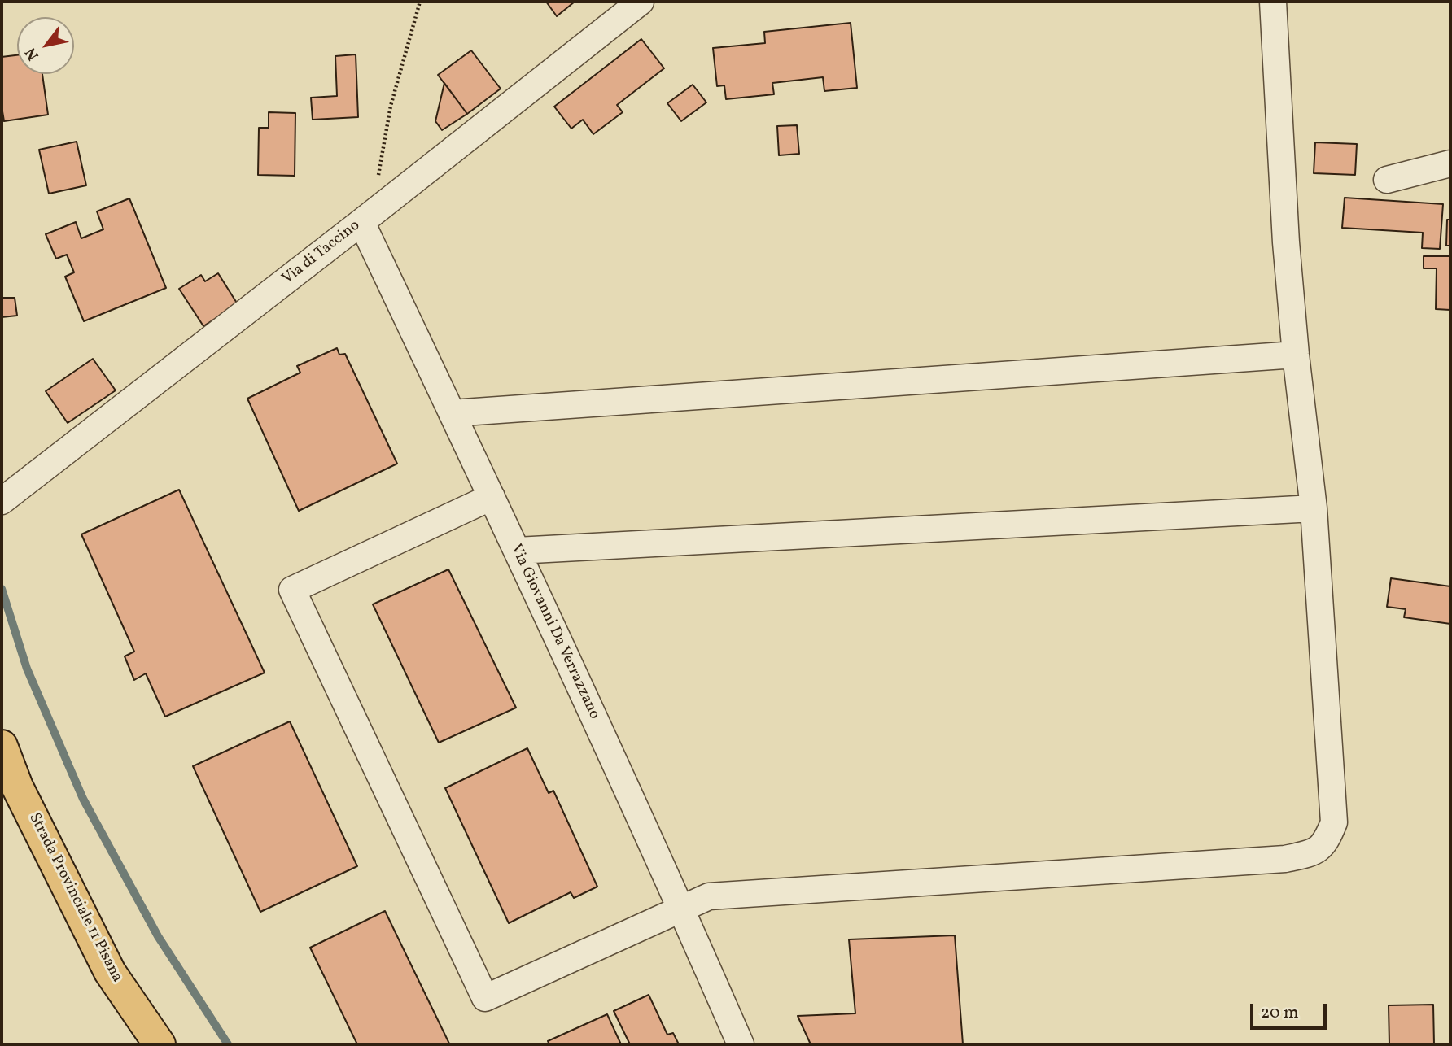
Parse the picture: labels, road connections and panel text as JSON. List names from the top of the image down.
{
  "streets": {
    "main road": ["Strada Provinciale 11 Pisana"],
    "street": ["Via di Taccino", "Via Giovanni Da Verrazzano"]
  },
  "crossings": [
    ["Via di Taccino", "Via Giovanni Da Verrazzano"]
  ],
  "scale_bar": "20 m",
  "north": "bottom left"
}
